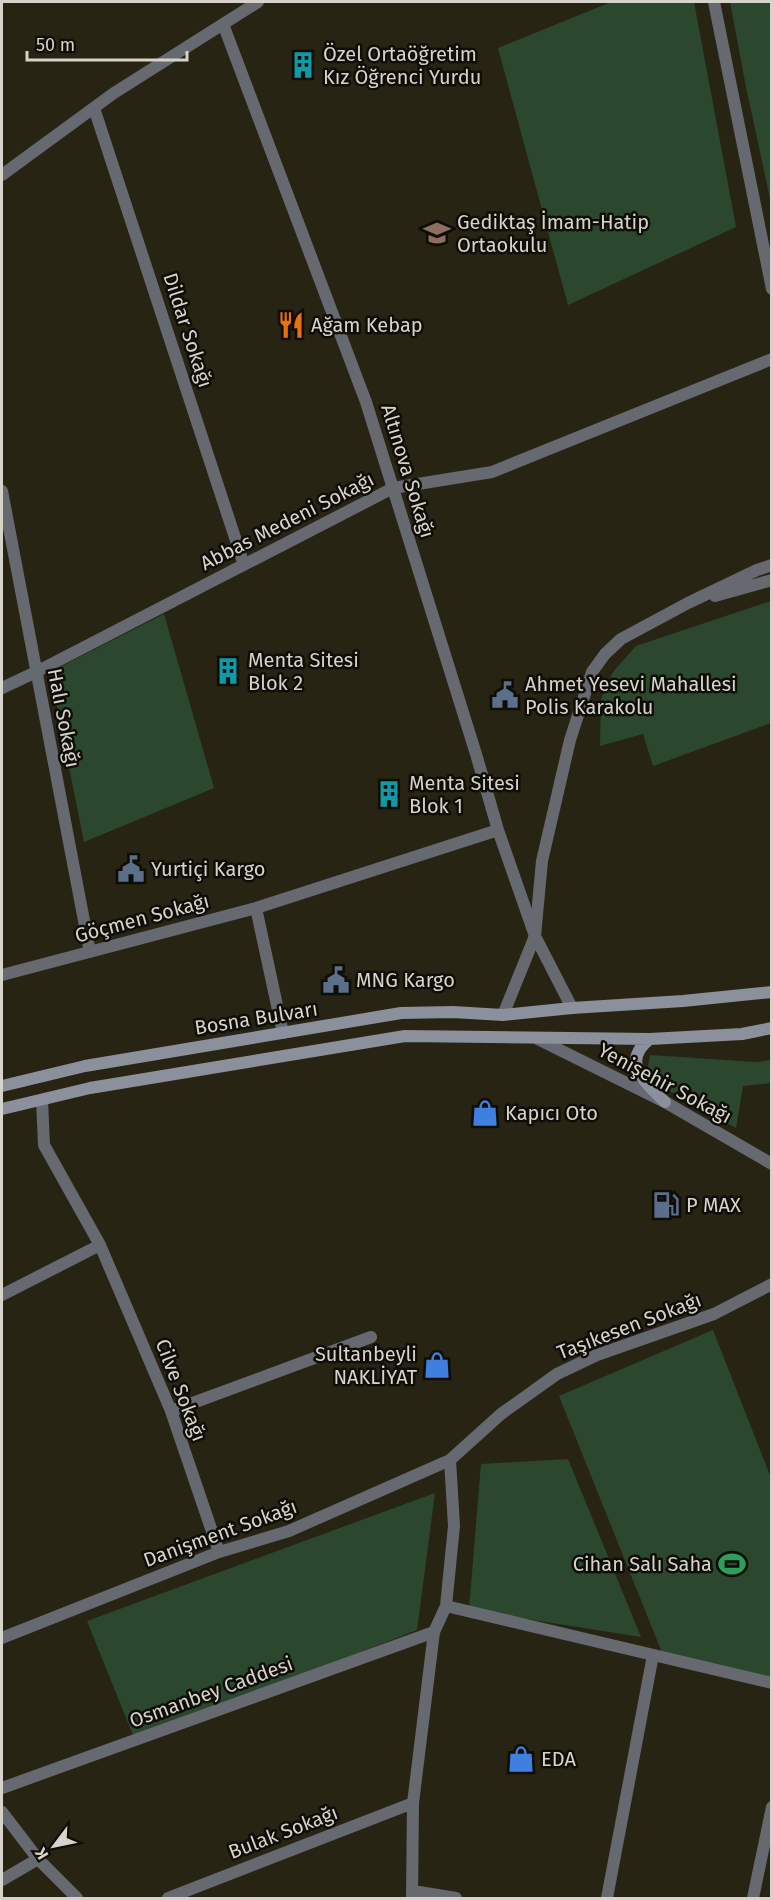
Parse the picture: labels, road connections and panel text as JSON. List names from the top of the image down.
{
  "streets": {
    "main road": ["Bosna Bulvarı"],
    "street": [
      "Dildar Sokağı",
      "Altınova Sokağı",
      "Abbas Medeni Sokağı",
      "Halı Sokağı",
      "Göçmen Sokağı",
      "Yenişehir Sokağı",
      "Taşıkesen Sokağı",
      "Cilve Sokağı",
      "Danişment Sokağı",
      "Osmanbey Caddesi",
      "Bulak Sokağı"
    ]
  },
  "crossings": [
    ["Dildar Sokağı", "Abbas Medeni Sokağı"],
    ["Altınova Sokağı", "Abbas Medeni Sokağı"],
    ["Altınova Sokağı", "Göçmen Sokağı"],
    ["Altınova Sokağı", "Bosna Bulvarı"],
    ["Abbas Medeni Sokağı", "Halı Sokağı"],
    ["Halı Sokağı", "Göçmen Sokağı"],
    ["Bosna Bulvarı", "Yenişehir Sokağı"],
    ["Bosna Bulvarı", "Cilve Sokağı"],
    ["Taşıkesen Sokağı", "Danişment Sokağı"],
    ["Cilve Sokağı", "Danişment Sokağı"]
  ],
  "places": {
    "building": ["Özel Ortaöğretim Kız Öğrenci Yurdu", "Menta Sitesi Blok 2", "Menta Sitesi Blok 1"],
    "school or university": ["Gediktaş İmam-Hatip Ortaokulu"],
    "restaurant": ["Ağam Kebap"],
    "public building": ["Ahmet Yesevi Mahallesi Polis Karakolu", "Yurtiçi Kargo", "MNG Kargo"],
    "shop": ["Kapıcı Oto", "Sultanbeyli NAKLİYAT", "EDA"],
    "fuel station": ["P MAX"],
    "sports": ["Cihan Salı Saha"]
  },
  "scale_bar": "50 m",
  "north": "bottom left"
}
